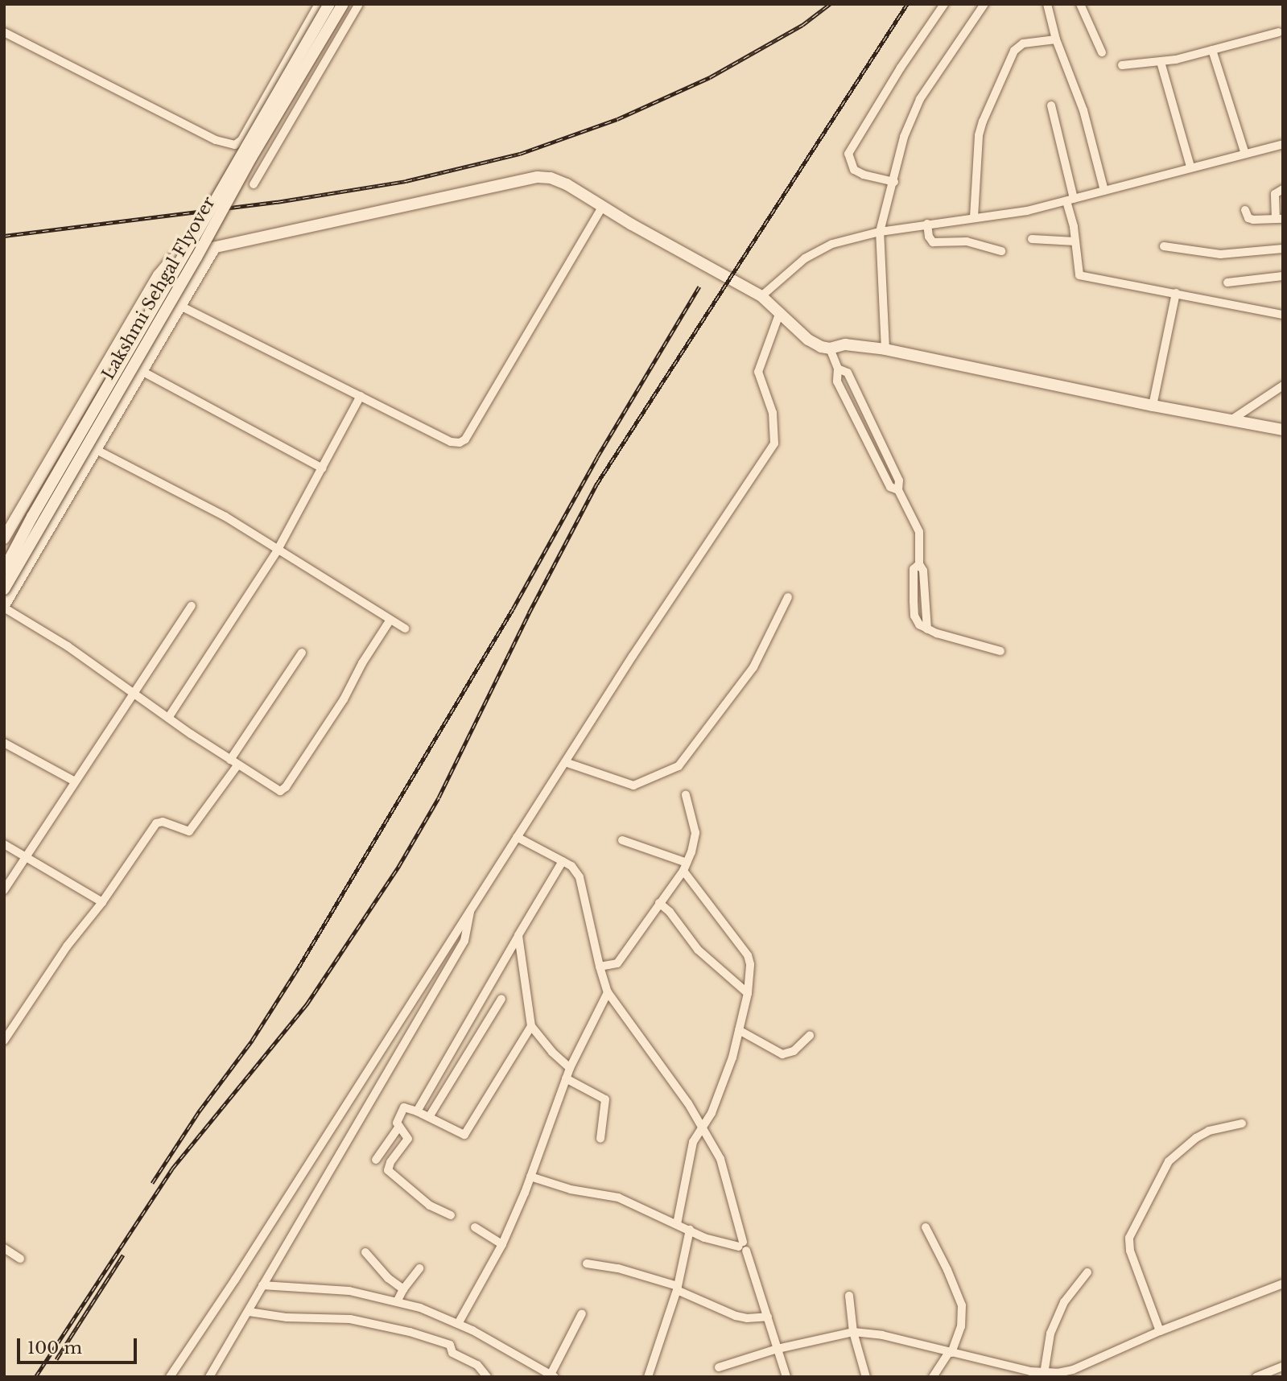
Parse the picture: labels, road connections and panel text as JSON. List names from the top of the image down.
{
  "streets": {
    "street": ["Lakshmi Sehgal Flyover"]
  },
  "scale_bar": "100 m"
}
